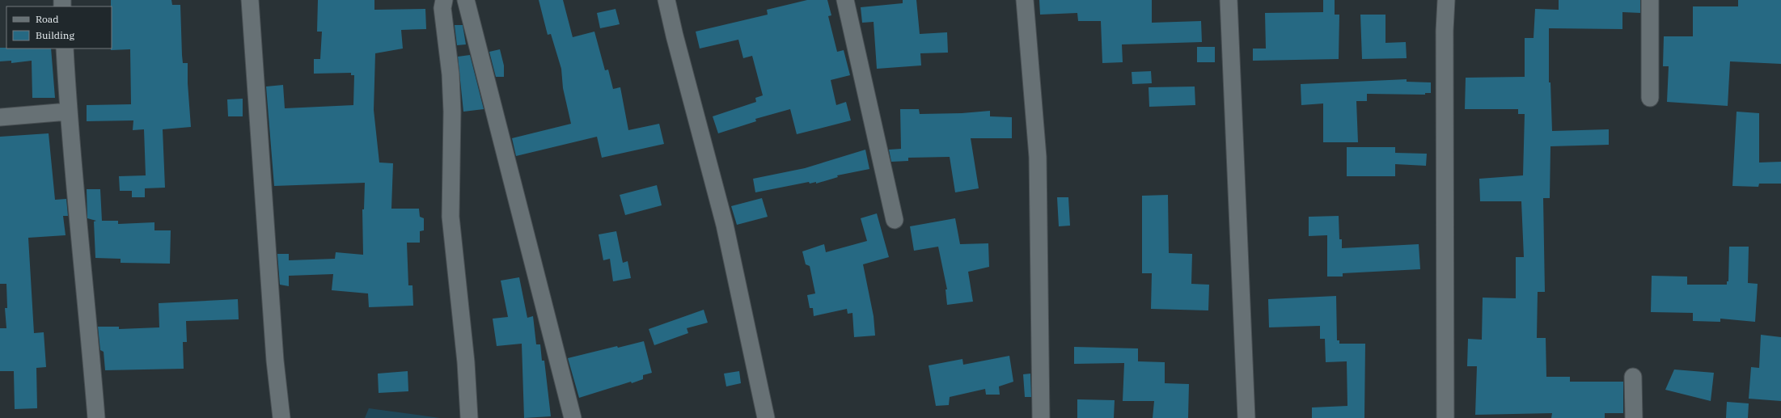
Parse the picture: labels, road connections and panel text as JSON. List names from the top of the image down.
{
  "legend": ["Road", "Building"]
}
